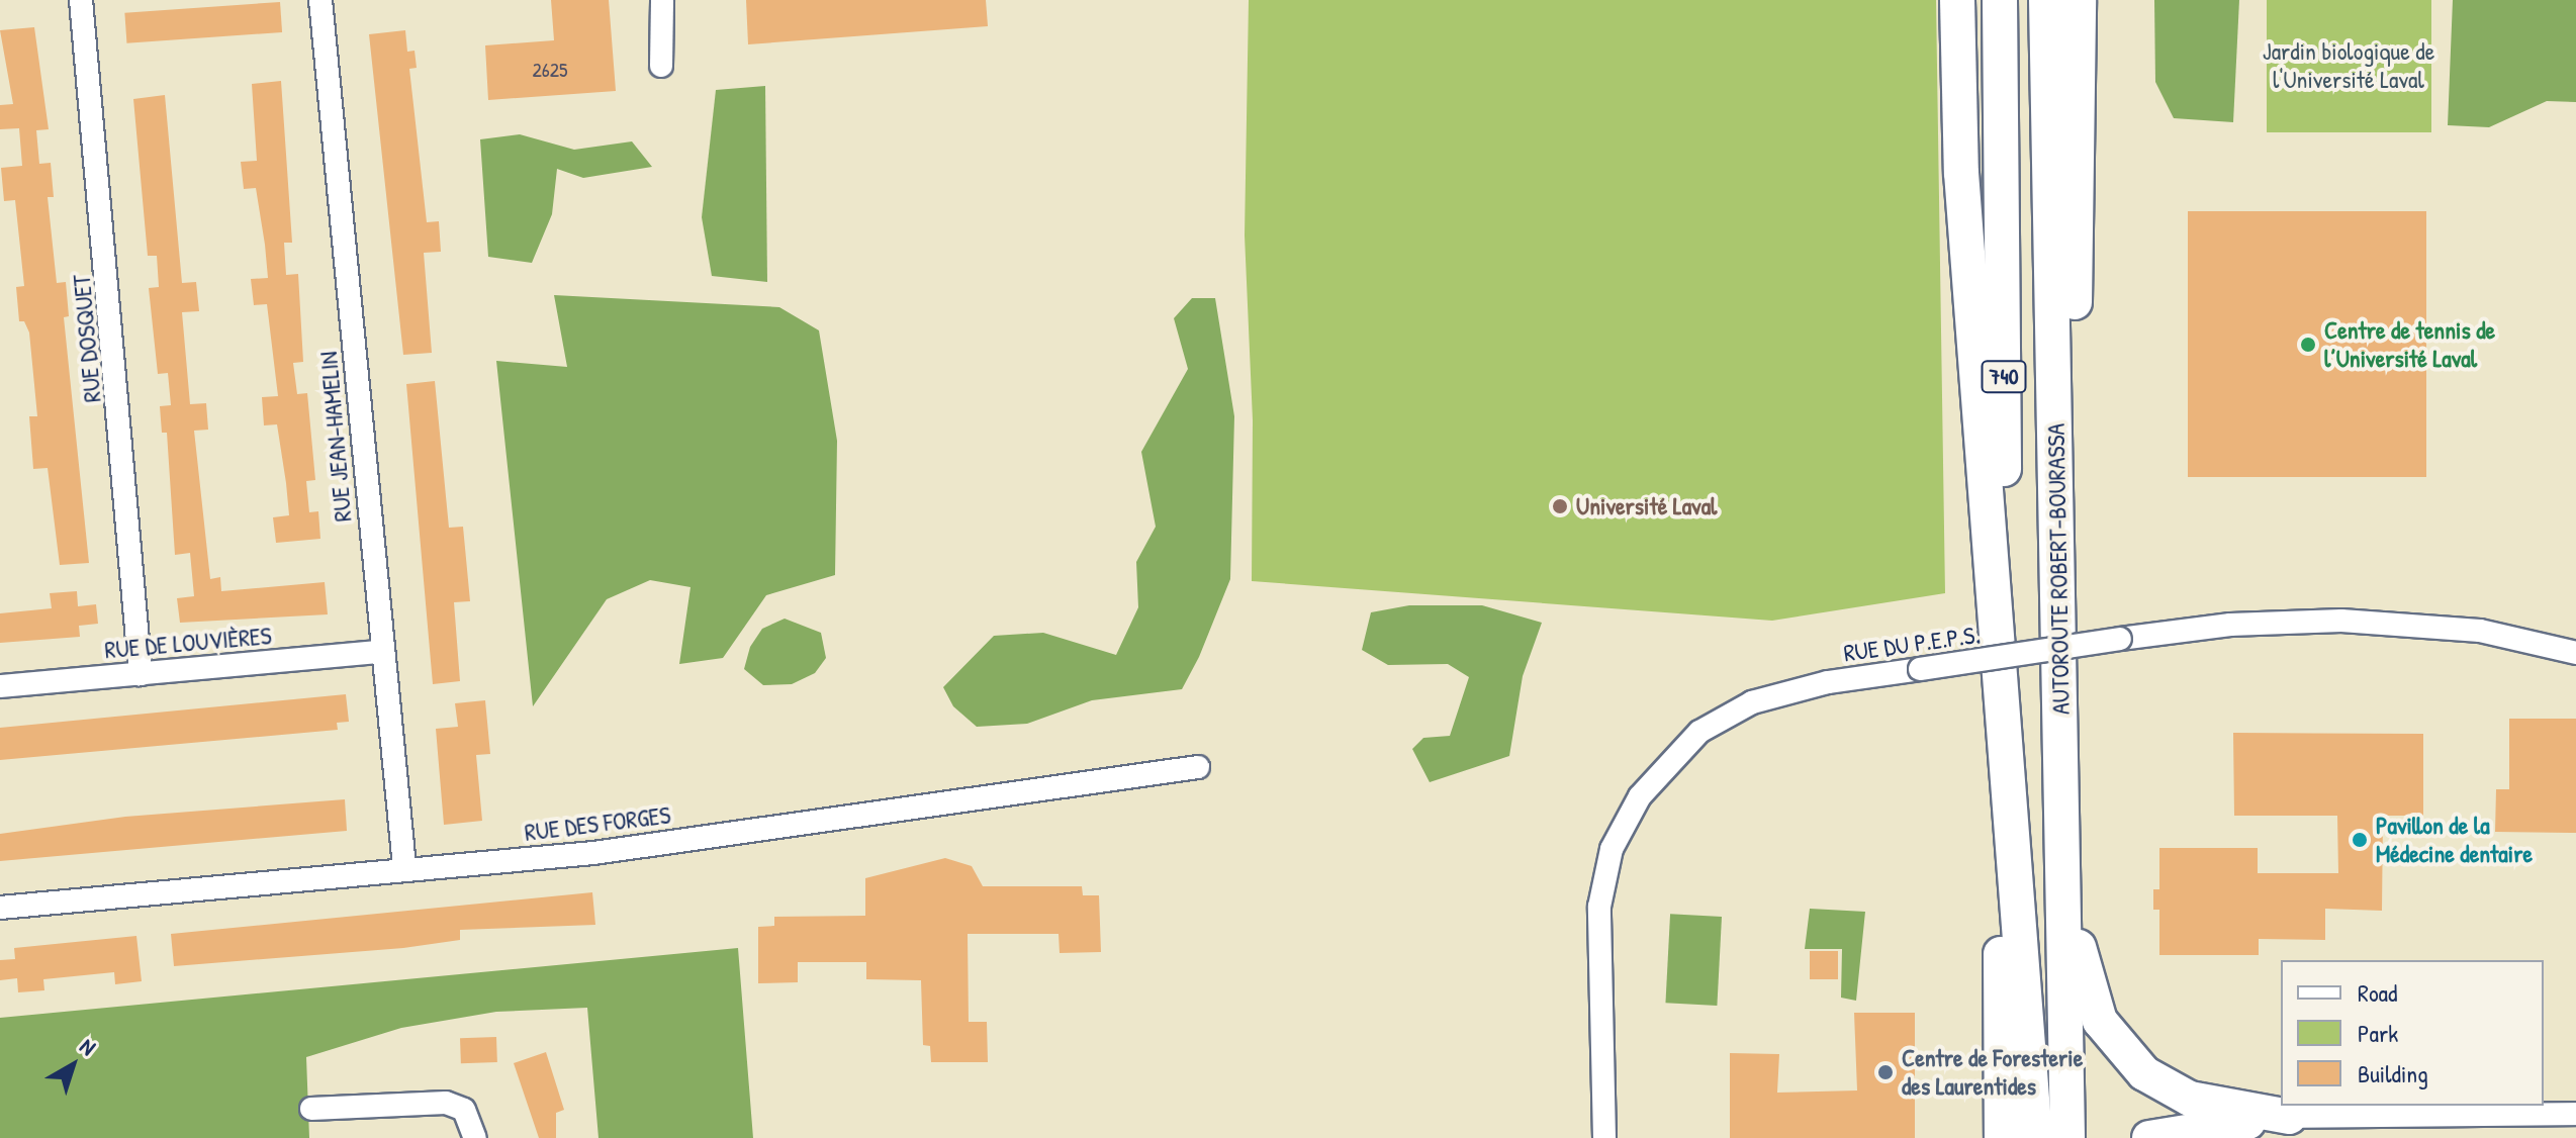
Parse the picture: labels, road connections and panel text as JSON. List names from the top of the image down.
{
  "streets": {
    "highway": ["740", "AUTOROUTE ROBERT-BOURASSA"],
    "street": [
      "RUE DOSQUET",
      "RUE JEAN-HAMELIN",
      "RUE DE LOUVIÈRES",
      "RUE DU P.E.P.S.",
      "RUE DES FORGES"
    ]
  },
  "crossings": [
    ["RUE DOSQUET", "RUE DE LOUVIÈRES"],
    ["RUE JEAN-HAMELIN", "RUE DE LOUVIÈRES"],
    ["RUE JEAN-HAMELIN", "RUE DES FORGES"]
  ],
  "parks": ["Jardin biologique de l'Université Laval"],
  "places": [
    "Centre de tennis de l’Université Laval",
    "Université Laval",
    "Pavillon de la Médecine dentaire",
    "Centre de Foresterie des Laurentides"
  ],
  "house_numbers": ["2625"],
  "legend": ["Road", "Park", "Building"],
  "north": "top right"
}
